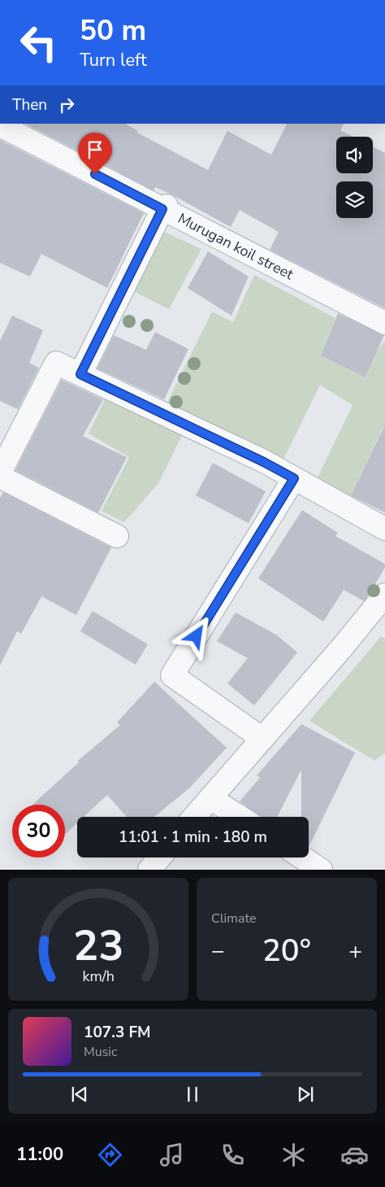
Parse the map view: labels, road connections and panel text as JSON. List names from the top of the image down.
{
  "streets": {
    "street": ["Murugan koil street"]
  },
  "page": {
    "turn": ["50 m", "Turn left"],
    "then": "Then",
    "limit": "30",
    "trip": "11:01 · 1 min · 180 m",
    "tile": "Climate",
    "heat": ["−", "20°", "+"],
    "song": ["107.3 FM", "Music"],
    "tabs": "11:00",
    "gauge": ["23", "km/h"]
  }
}
